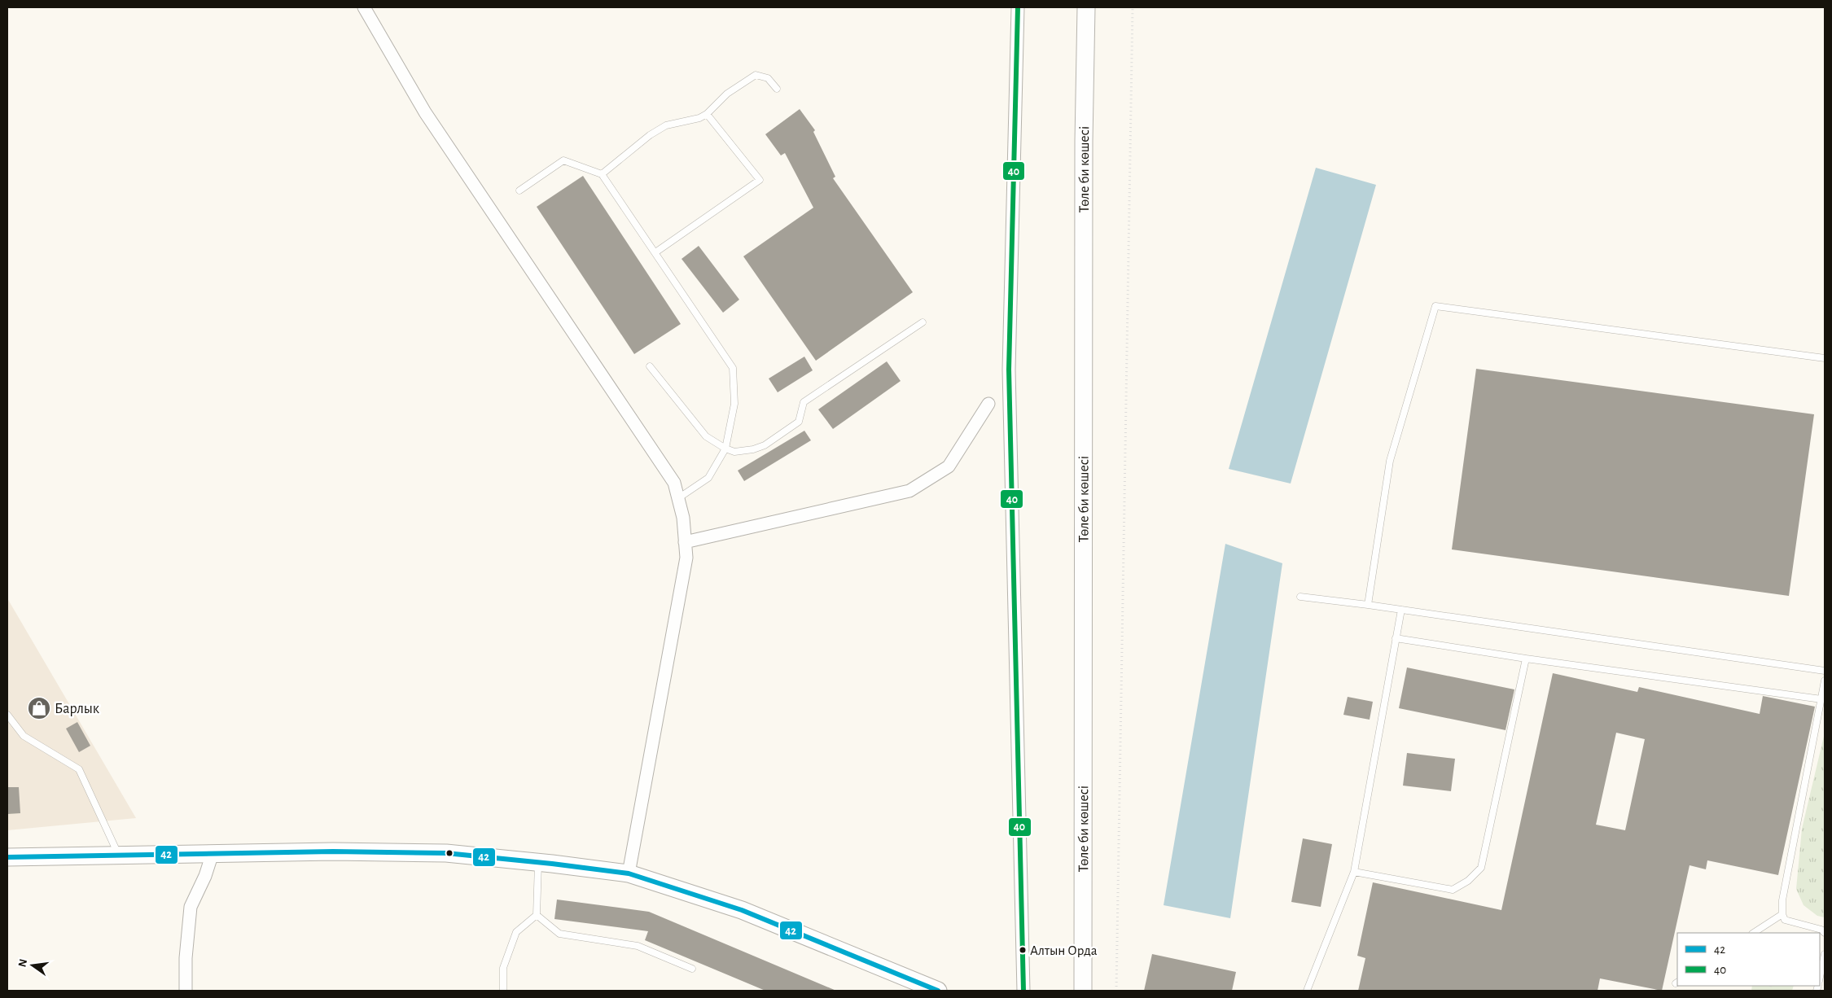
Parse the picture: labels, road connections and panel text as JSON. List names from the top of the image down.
{
  "streets": {
    "main road": ["Төле би көшесі"]
  },
  "places": {
    "shop": ["Барлык"],
    "other": ["Алтын Орда"]
  },
  "lines": ["transit line 40", "transit line 42"],
  "legend": ["42", "40"],
  "north": "left"
}
